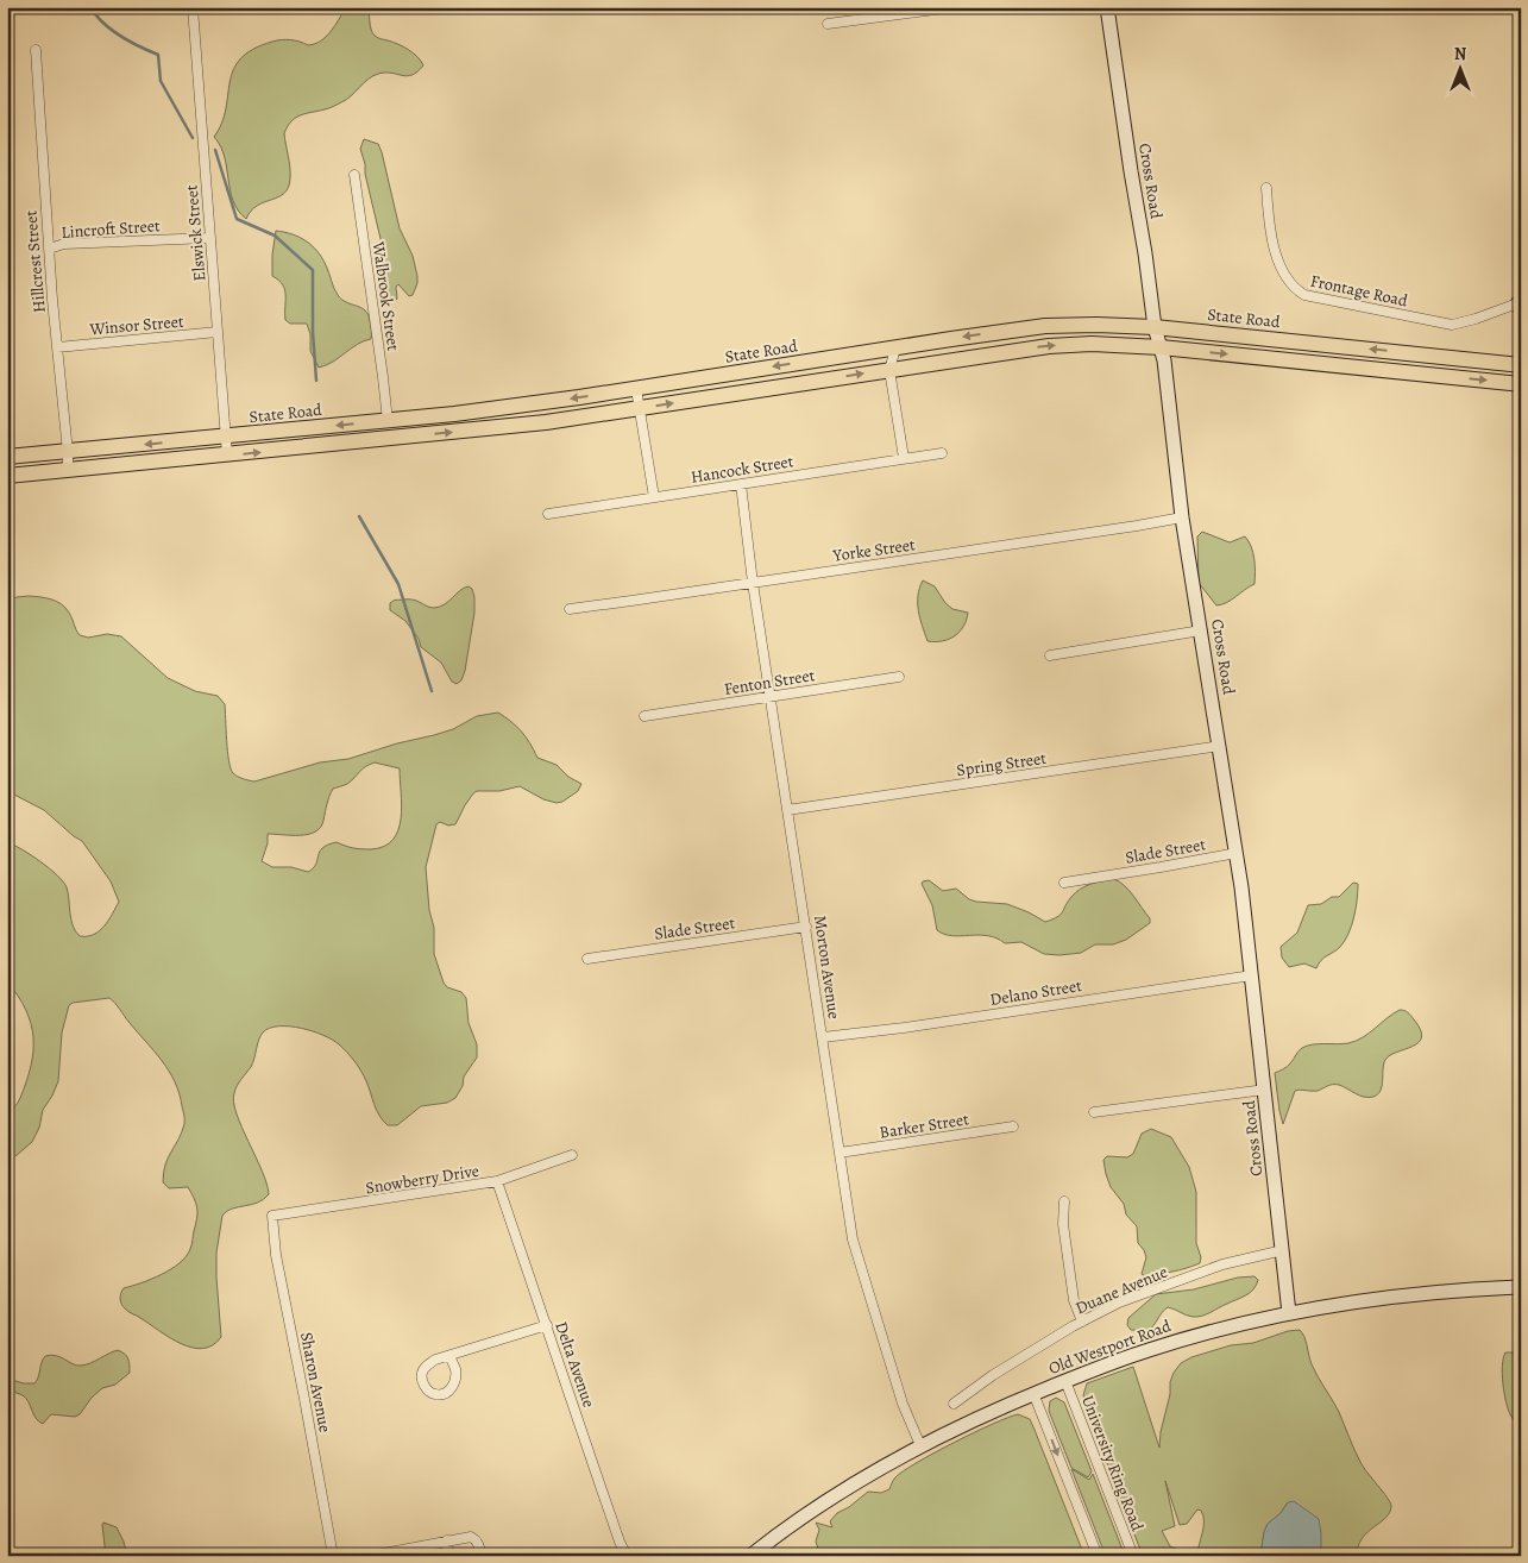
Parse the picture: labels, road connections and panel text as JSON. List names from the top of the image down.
{
  "streets": {
    "main road": ["State Road"],
    "street": [
      "Cross Road",
      "Lincroft Street",
      "Elswick Street",
      "Hillcrest Street",
      "Frontage Road",
      "Walbrook Street",
      "Winsor Street",
      "Hancock Street",
      "Yorke Street",
      "Fenton Street",
      "Spring Street",
      "Slade Street",
      "Morton Avenue",
      "Delano Street",
      "Barker Street",
      "Snowberry Drive",
      "Duane Avenue",
      "Old Westport Road",
      "Delta Avenue",
      "Sharon Avenue",
      "University Ring Road"
    ]
  },
  "crossings": [
    ["Cross Road", "State Road"],
    ["Cross Road", "Yorke Street"],
    ["Cross Road", "Spring Street"],
    ["Cross Road", "Slade Street"],
    ["Cross Road", "Delano Street"],
    ["Cross Road", "Duane Avenue"],
    ["Cross Road", "Old Westport Road"],
    ["Lincroft Street", "Elswick Street"],
    ["Lincroft Street", "Hillcrest Street"],
    ["Elswick Street", "State Road"],
    ["Elswick Street", "Winsor Street"],
    ["Hillcrest Street", "State Road"],
    ["Hillcrest Street", "Winsor Street"],
    ["Walbrook Street", "State Road"],
    ["Hancock Street", "Morton Avenue"],
    ["Yorke Street", "Morton Avenue"],
    ["Fenton Street", "Morton Avenue"],
    ["Spring Street", "Morton Avenue"],
    ["Slade Street", "Morton Avenue"],
    ["Morton Avenue", "Delano Street"],
    ["Morton Avenue", "Barker Street"],
    ["Morton Avenue", "Old Westport Road"],
    ["Snowberry Drive", "Delta Avenue"],
    ["Snowberry Drive", "Sharon Avenue"],
    ["Old Westport Road", "University Ring Road"]
  ],
  "north": "top"
}
